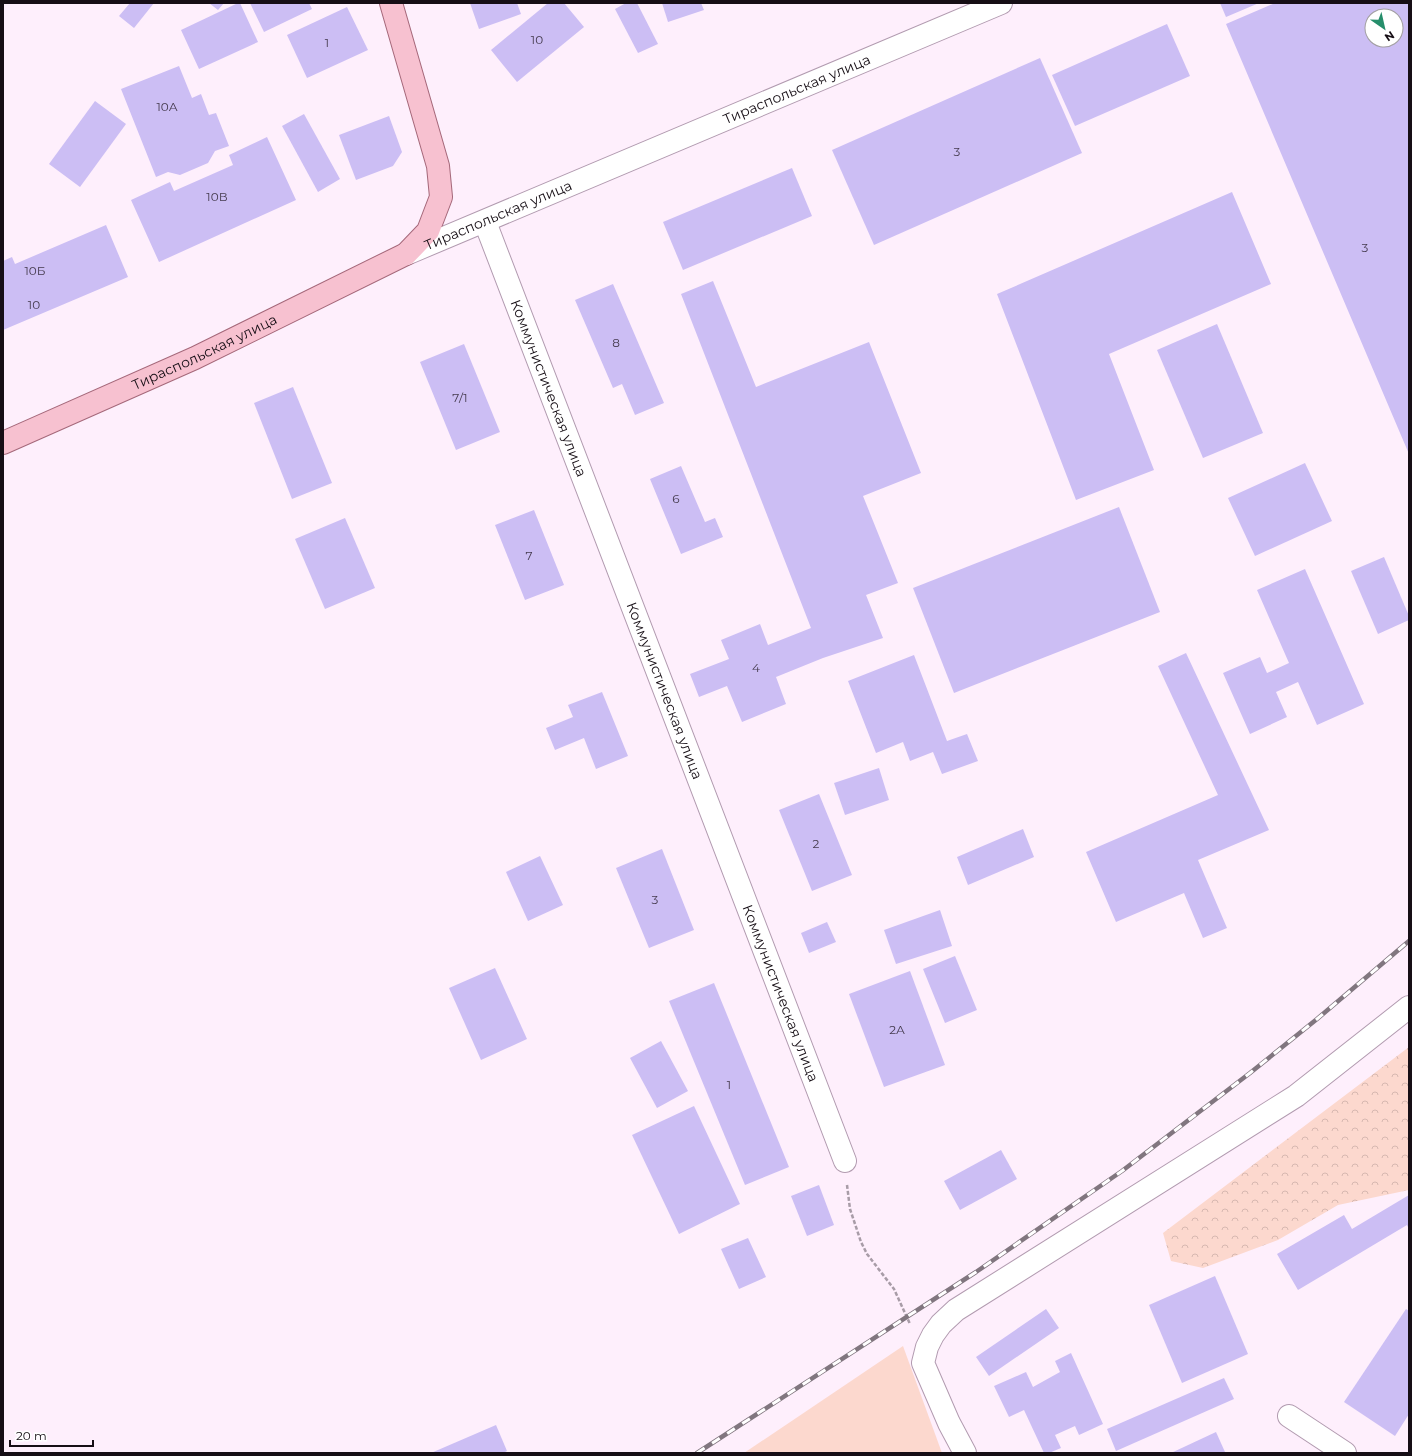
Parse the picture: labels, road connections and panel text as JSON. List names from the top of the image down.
{
  "streets": {
    "main road": ["Тираспольская улица"],
    "street": ["Коммунистическая улица"]
  },
  "crossings": [
    ["Тираспольская улица", "Коммунистическая улица"]
  ],
  "house_numbers": [
    "10",
    "1",
    "10А",
    "3",
    "10В",
    "3",
    "10Б",
    "10",
    "8",
    "7/1",
    "6",
    "7",
    "4",
    "2",
    "3",
    "2А",
    "1"
  ],
  "scale_bar": "20 m",
  "north": "bottom right"
}
